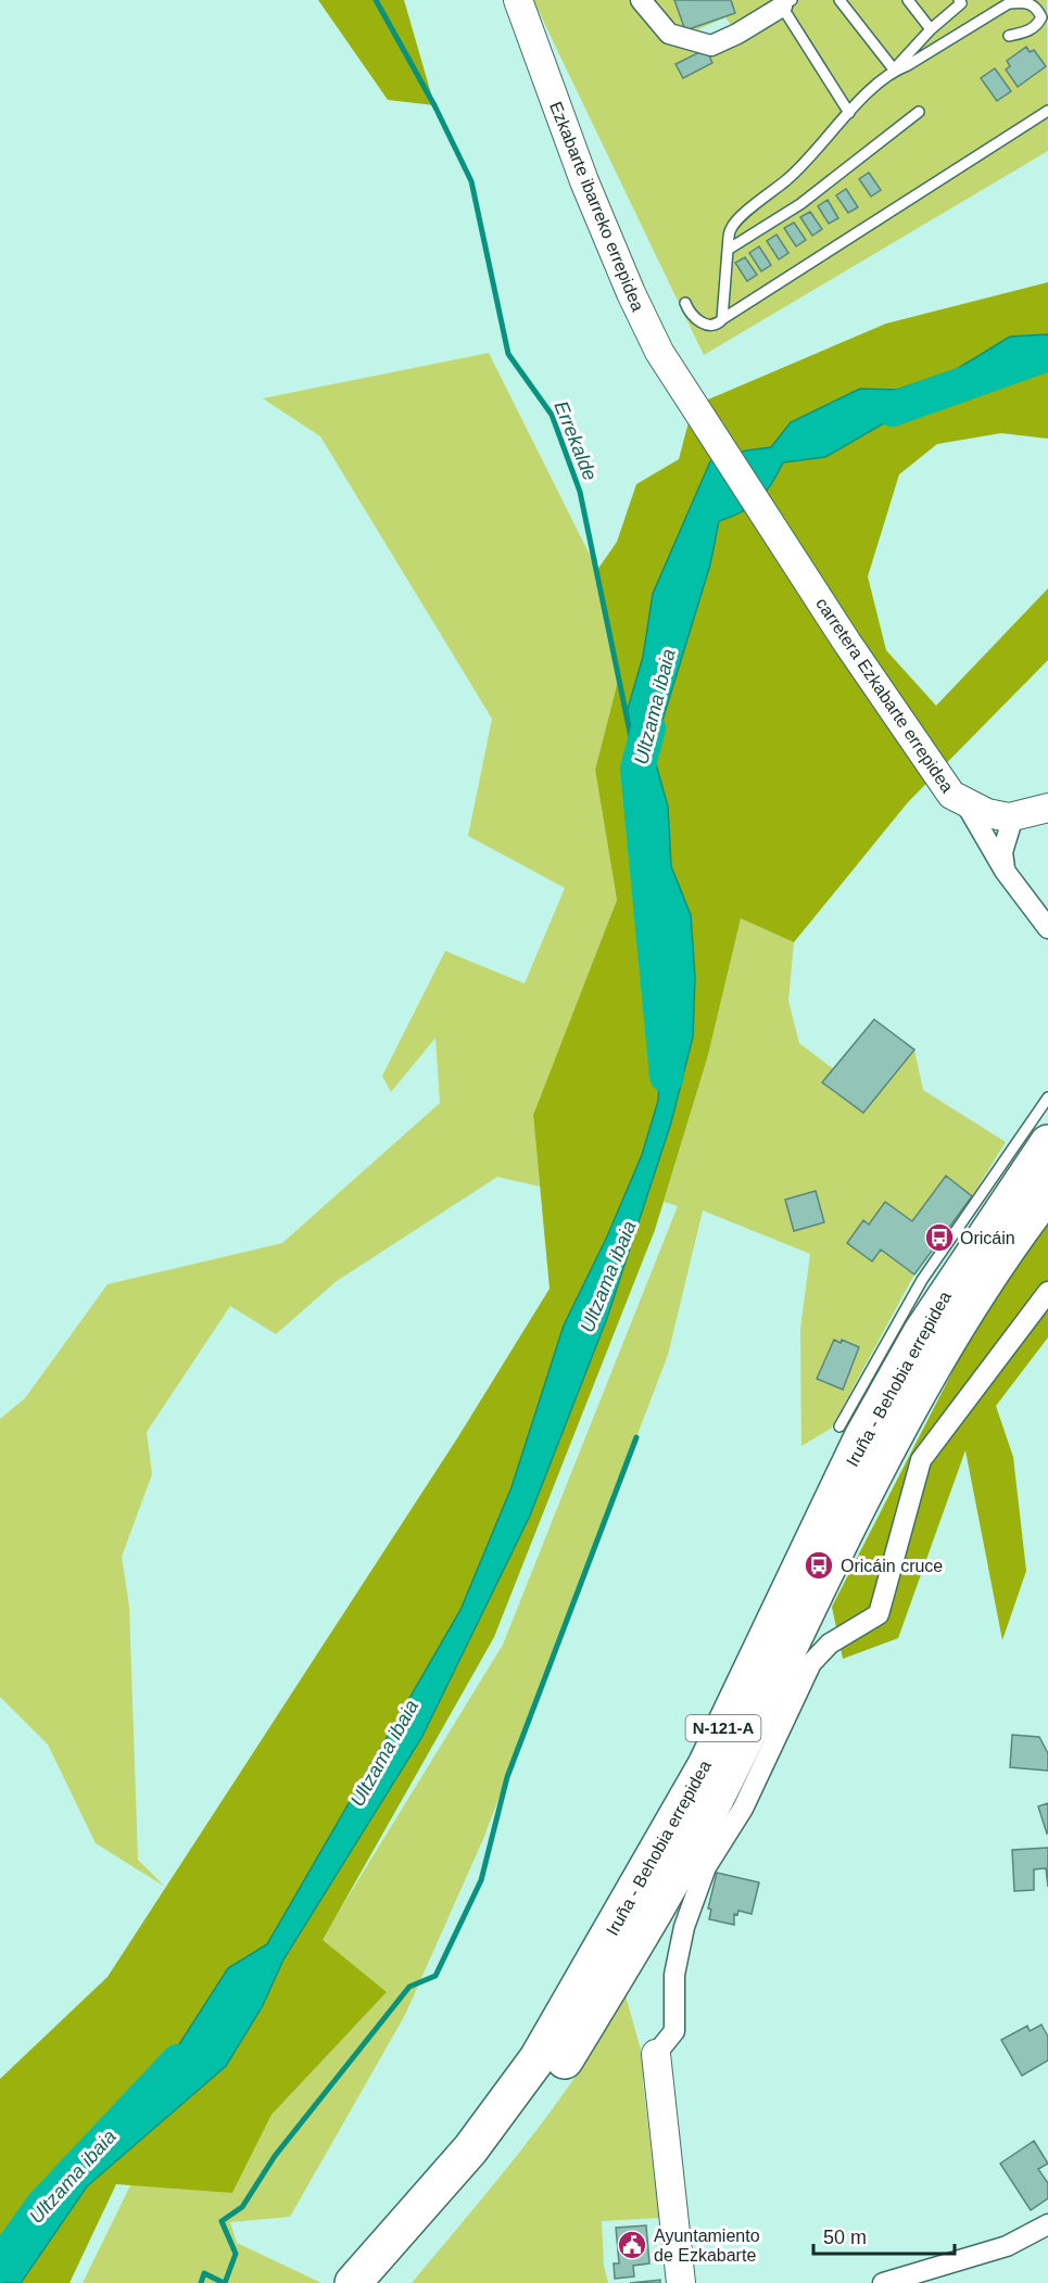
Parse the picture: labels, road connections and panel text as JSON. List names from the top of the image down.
{
  "streets": {
    "highway": ["Iruña - Behobia errepidea", "N-121-A"],
    "street": ["Ezkabarte ibarreko errepidea", "carretera Ezkabarte errepidea"]
  },
  "crossings": [
    ["Ezkabarte ibarreko errepidea", "carretera Ezkabarte errepidea"]
  ],
  "water": ["Errekalde", "Ultzama ibaia"],
  "places": {
    "bus stop": ["Oricáin", "Oricáin cruce"],
    "public building": ["Ayuntamiento de Ezkabarte"]
  },
  "scale_bar": "50 m"
}
